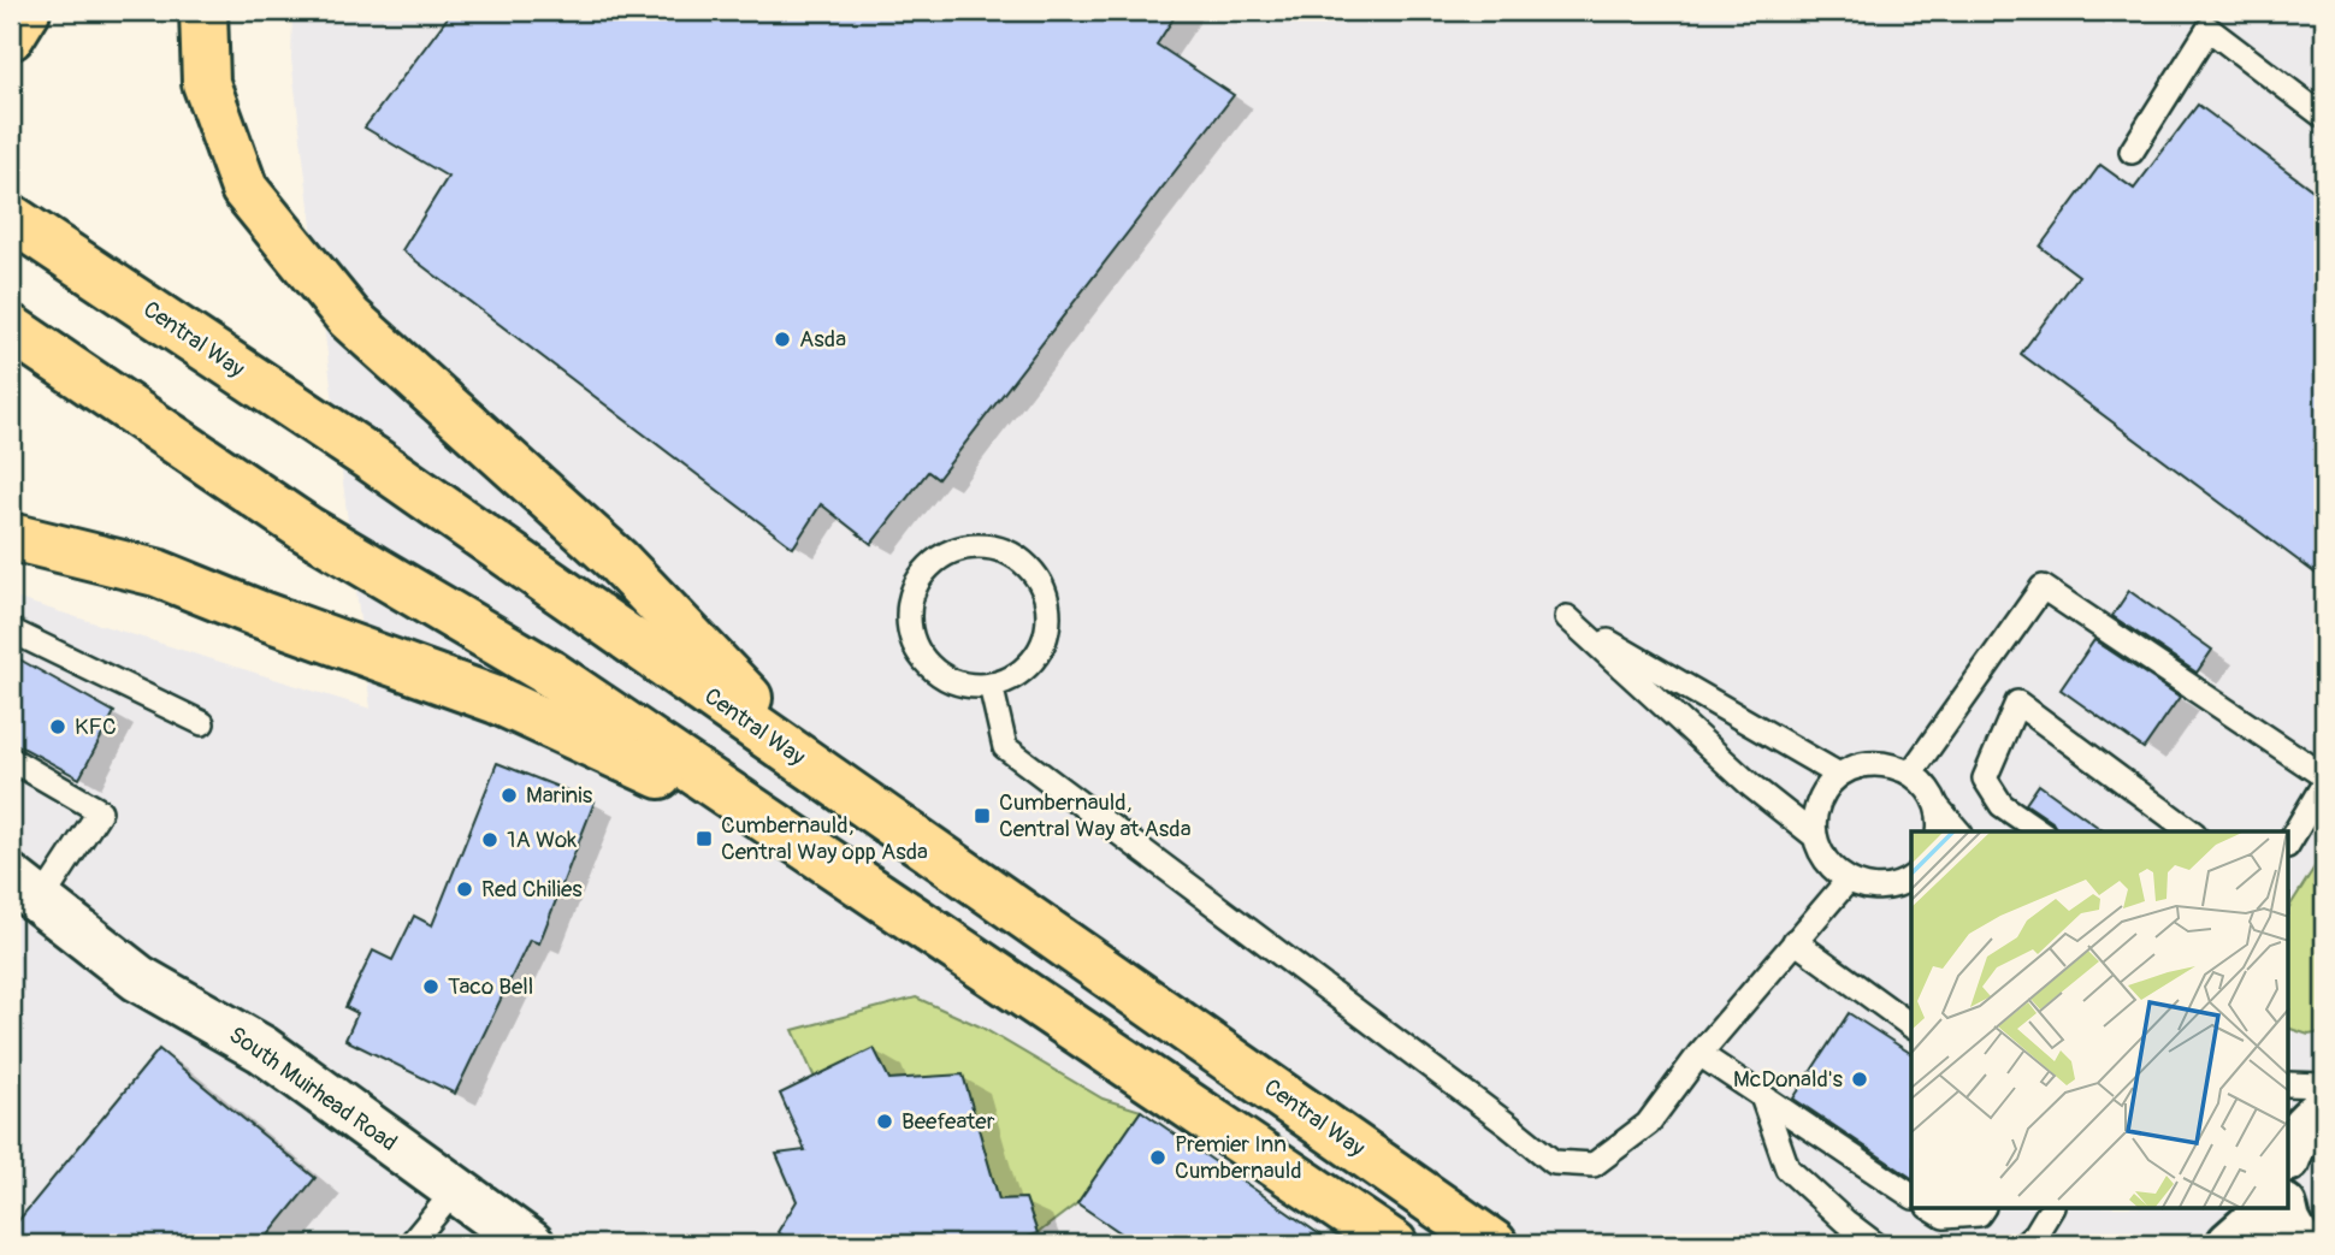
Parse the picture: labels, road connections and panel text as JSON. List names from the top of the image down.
{
  "streets": {
    "main road": ["Central Way"],
    "street": ["South Muirhead Road"]
  },
  "places": {
    "other": [
      "Asda",
      "KFC",
      "Marinis",
      "1A Wok",
      "Red Chilies",
      "Taco Bell",
      "McDonald's",
      "Beefeater",
      "Premier Inn Cumbernauld"
    ],
    "transit": ["Cumbernauld, Central Way at Asda", "Cumbernauld, Central Way opp Asda"]
  }
}
